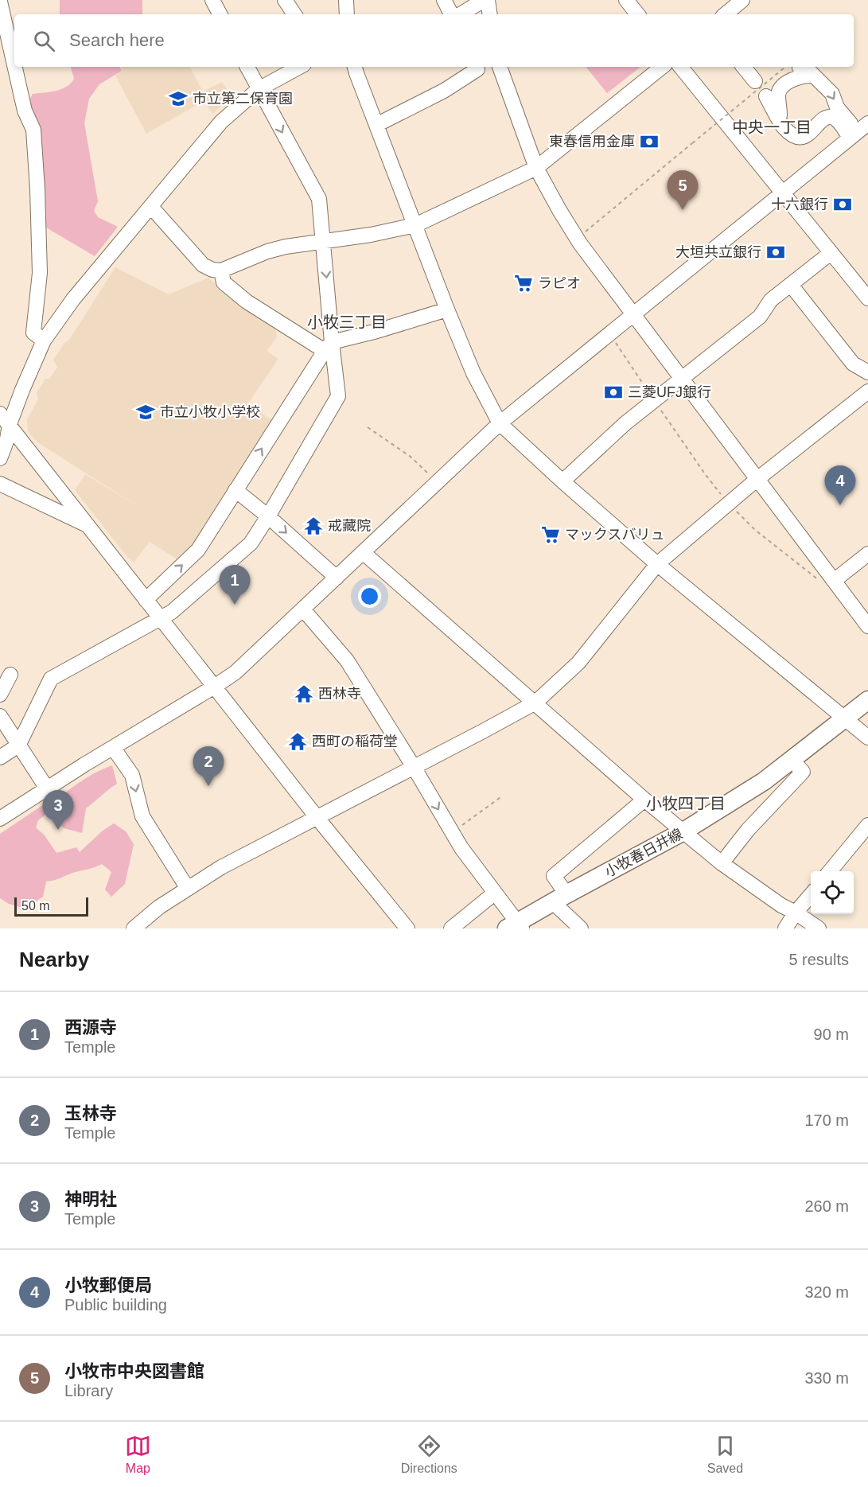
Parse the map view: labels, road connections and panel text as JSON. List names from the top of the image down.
{
  "streets": {
    "main road": ["小牧春日井線"]
  },
  "districts": ["中央一丁目", "小牧三丁目", "小牧四丁目"],
  "places": {
    "school or university": ["市立第二保育園", "市立小牧小学校"],
    "bank": [
      "東春信用金庫",
      "十六銀行",
      "大垣共立銀行",
      "三菱UFJ銀行"
    ],
    "supermarket": ["ラピオ", "マックスバリュ"],
    "temple": ["戒藏院", "西林寺", "西町の稲荷堂"]
  },
  "scale_bar": "50 m",
  "page": {
    "search": "Search here",
    "pins": [
      "5",
      "4",
      "1",
      "2",
      "3"
    ],
    "scale": "50 m",
    "heading": ["Nearby", "5 results"],
    "list": [
      {
        "mark": "1",
        "name": "西源寺",
        "note": "Temple",
        "value": "90 m"
      },
      {
        "mark": "2",
        "name": "玉林寺",
        "note": "Temple",
        "value": "170 m"
      },
      {
        "mark": "3",
        "name": "神明社",
        "note": "Temple",
        "value": "260 m"
      },
      {
        "mark": "4",
        "name": "小牧郵便局",
        "note": "Public building",
        "value": "320 m"
      },
      {
        "mark": "5",
        "name": "小牧市中央図書館",
        "note": "Library",
        "value": "330 m"
      }
    ],
    "nav": ["Map", "Directions", "Saved"]
  }
}
